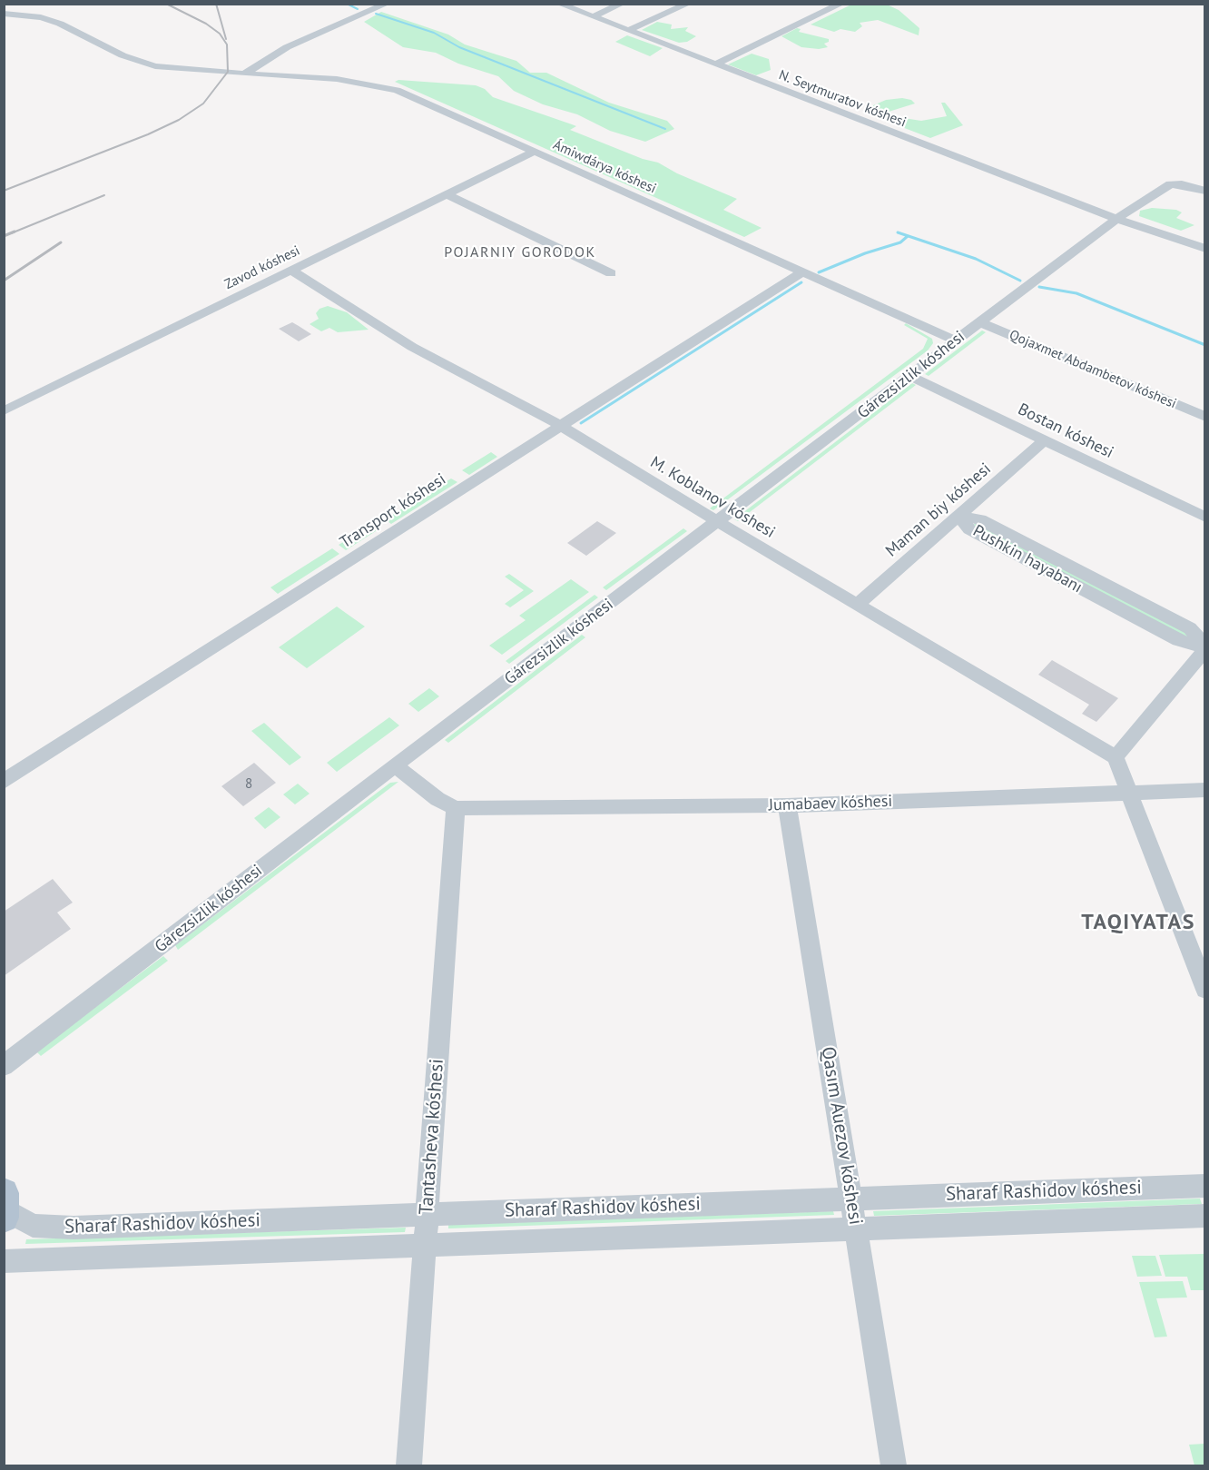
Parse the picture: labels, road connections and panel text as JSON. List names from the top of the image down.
{
  "streets": {
    "street": [
      "N. Seytmuratov kóshesi",
      "Ámiwdárya kóshesi",
      "Zavod kóshesi",
      "Qojaxmet Abdambetov kóshesi",
      "Gárezsizlik kóshesi",
      "Bostan kóshesi",
      "M. Koblanov kóshesi",
      "Maman biy kóshesi",
      "Transport kóshesi",
      "Pushkin hayabanı",
      "Jumabaev kóshesi",
      "Qasım Auezov kóshesi",
      "Tantasheva kóshesi",
      "Sharaf Rashidov kóshesi"
    ]
  },
  "crossings": [
    ["N. Seytmuratov kóshesi", "Gárezsizlik kóshesi"],
    ["Ámiwdárya kóshesi", "Zavod kóshesi"],
    ["Ámiwdárya kóshesi", "Gárezsizlik kóshesi"],
    ["Ámiwdárya kóshesi", "Transport kóshesi"],
    ["Zavod kóshesi", "M. Koblanov kóshesi"],
    ["Qojaxmet Abdambetov kóshesi", "Gárezsizlik kóshesi"],
    ["Gárezsizlik kóshesi", "Bostan kóshesi"],
    ["Gárezsizlik kóshesi", "M. Koblanov kóshesi"],
    ["Bostan kóshesi", "Maman biy kóshesi"],
    ["M. Koblanov kóshesi", "Maman biy kóshesi"],
    ["M. Koblanov kóshesi", "Transport kóshesi"],
    ["Maman biy kóshesi", "Pushkin hayabanı"],
    ["Jumabaev kóshesi", "Qasım Auezov kóshesi"],
    ["Jumabaev kóshesi", "Tantasheva kóshesi"],
    ["Qasım Auezov kóshesi", "Sharaf Rashidov kóshesi"],
    ["Tantasheva kóshesi", "Sharaf Rashidov kóshesi"]
  ],
  "districts": ["POJARNIY GORODOK", "TAQIYATAS"],
  "house_numbers": ["8"]
}
